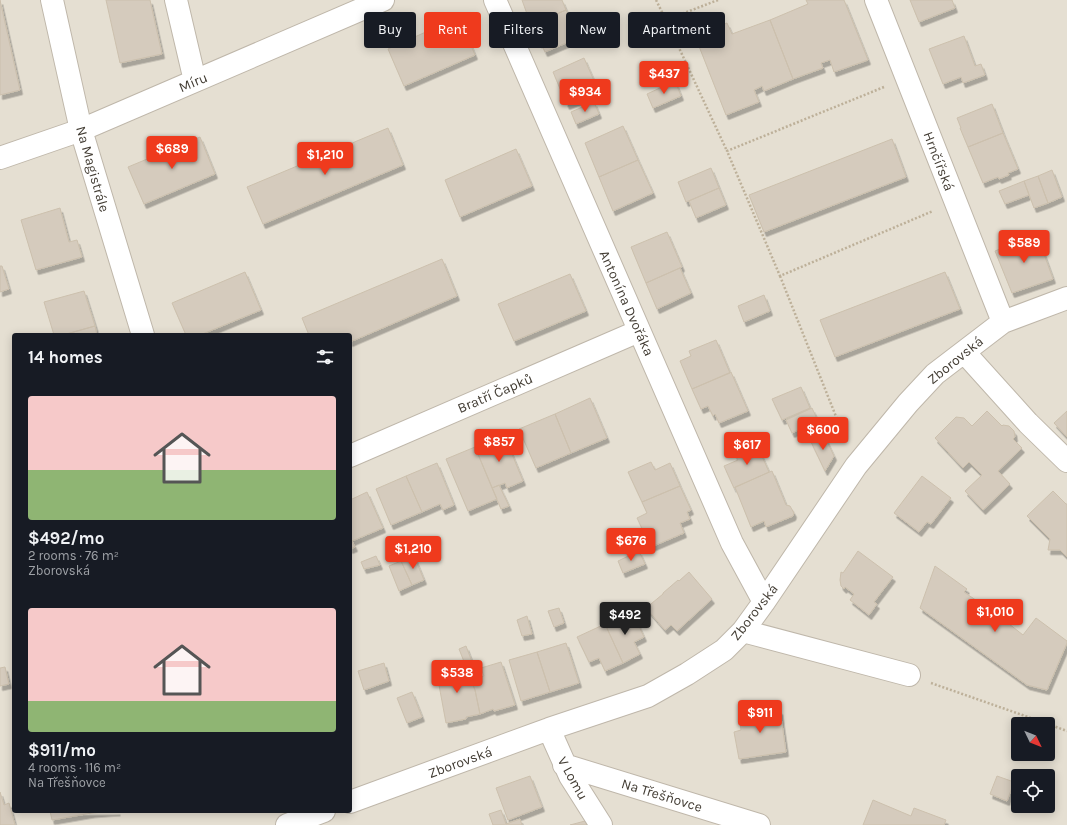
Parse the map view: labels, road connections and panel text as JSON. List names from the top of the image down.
{
  "streets": {
    "street": [
      "Míru",
      "Hrnčířská",
      "Na Magistrále",
      "Antonína Dvořáka",
      "Zborovská",
      "Bratří Čapků",
      "V Lomu",
      "Na Třešňovce"
    ]
  },
  "crossings": [
    ["Míru", "Na Magistrále"],
    ["Hrnčířská", "Zborovská"],
    ["Antonína Dvořáka", "Zborovská"],
    ["Antonína Dvořáka", "Bratří Čapků"],
    ["Zborovská", "V Lomu"],
    ["V Lomu", "Na Třešňovce"]
  ],
  "north": "bottom right",
  "page": {
    "chip": [
      "Buy",
      "Rent",
      "Filters",
      "New",
      "Apartment"
    ],
    "price": [
      "$437",
      "$934",
      "$689",
      "$1,210",
      "$589",
      "$600",
      "$857",
      "$617",
      "$676",
      "$1,210",
      "$1,010",
      "$492",
      "$538",
      "$911"
    ],
    "heading": "14 homes",
    "list": [
      {
        "name": "$492/mo",
        "note": "2 rooms · 76 m² · Zborovská"
      },
      {
        "name": "$911/mo",
        "note": "4 rooms · 116 m² · Na Třešňovce"
      }
    ]
  }
}
